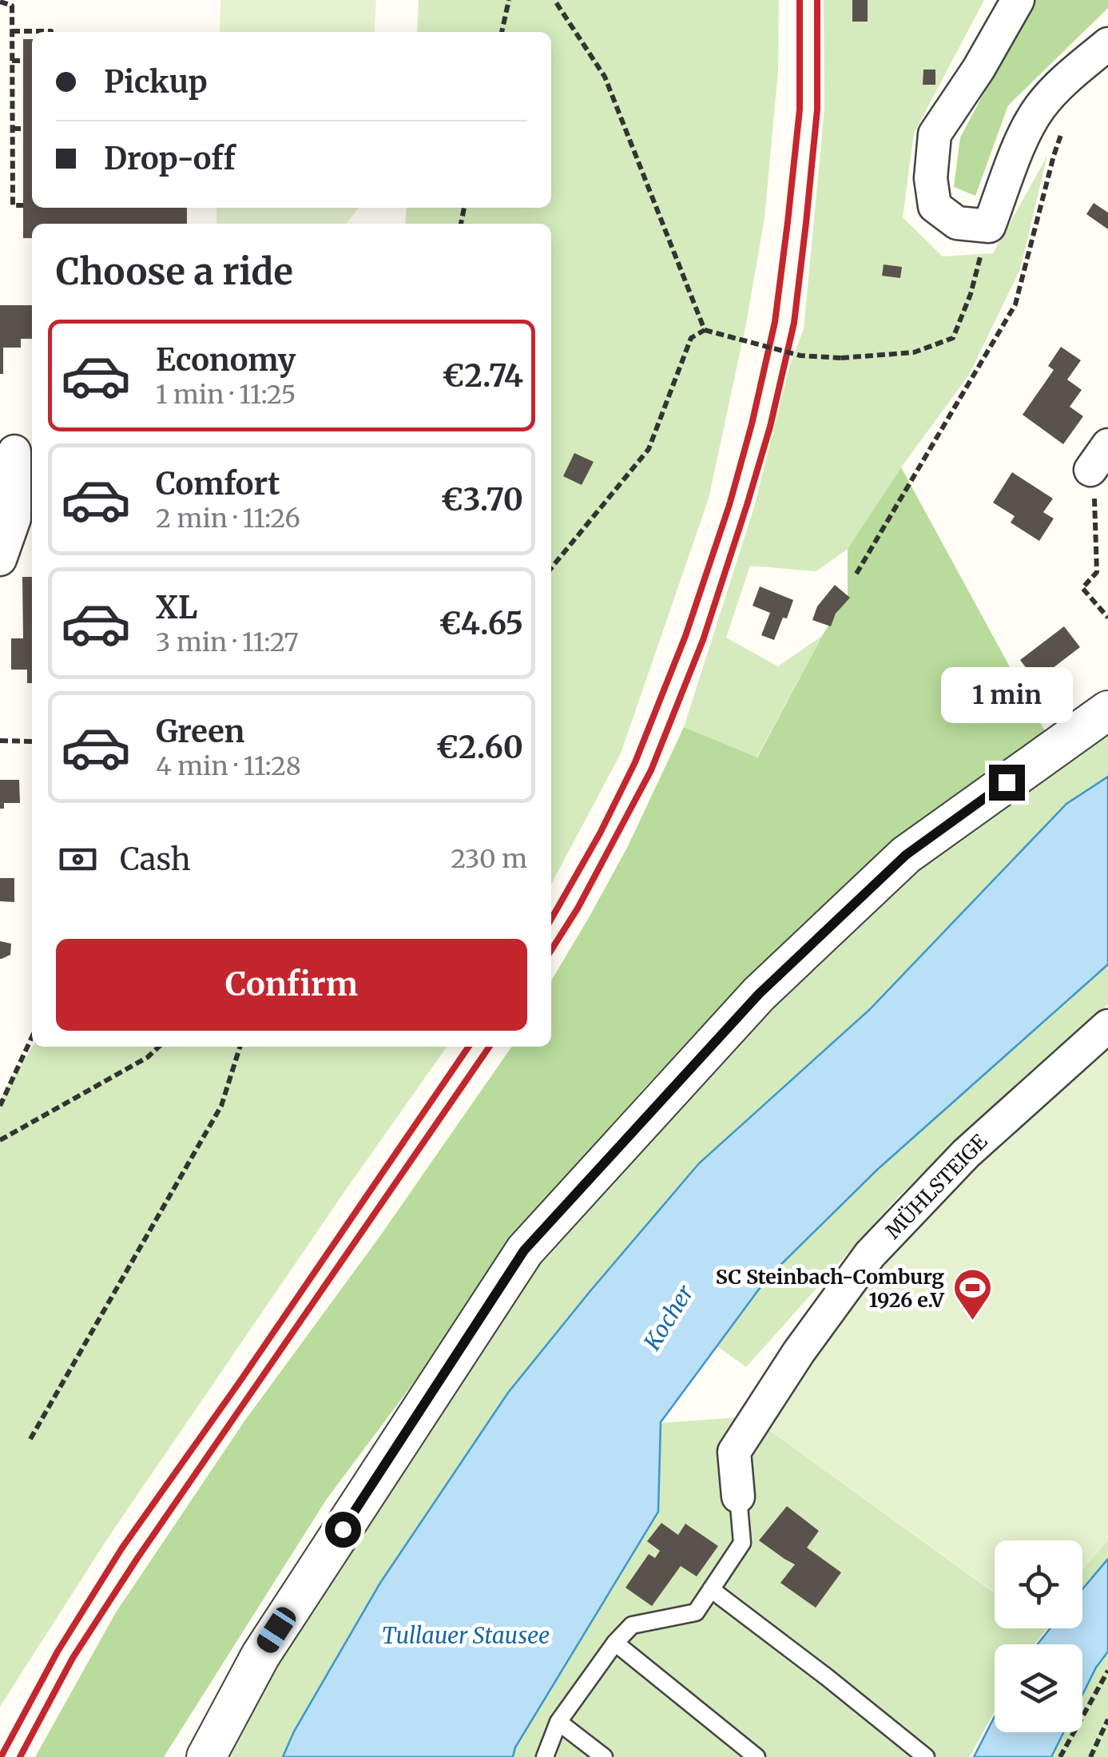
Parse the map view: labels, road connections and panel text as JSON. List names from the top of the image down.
{
  "streets": {
    "street": ["MÜHLSTEIGE"]
  },
  "water": ["Kocher", "Tullauer Stausee"],
  "places": {
    "sports": ["SC Steinbach-Comburg 1926 e.V"]
  },
  "page": {
    "banner": ["Pickup", "Drop-off"],
    "heading": "Choose a ride",
    "list": [
      {
        "name": "Economy",
        "note": "1 min · 11:25",
        "value": "€2.74"
      },
      {
        "name": "Comfort",
        "note": "2 min · 11:26",
        "value": "€3.70"
      },
      {
        "name": "XL",
        "note": "3 min · 11:27",
        "value": "€4.65"
      },
      {
        "name": "Green",
        "note": "4 min · 11:28",
        "value": "€2.60"
      }
    ],
    "bubble": "1 min",
    "pay": ["Cash", "230 m"],
    "buttons": "Confirm"
  }
}
